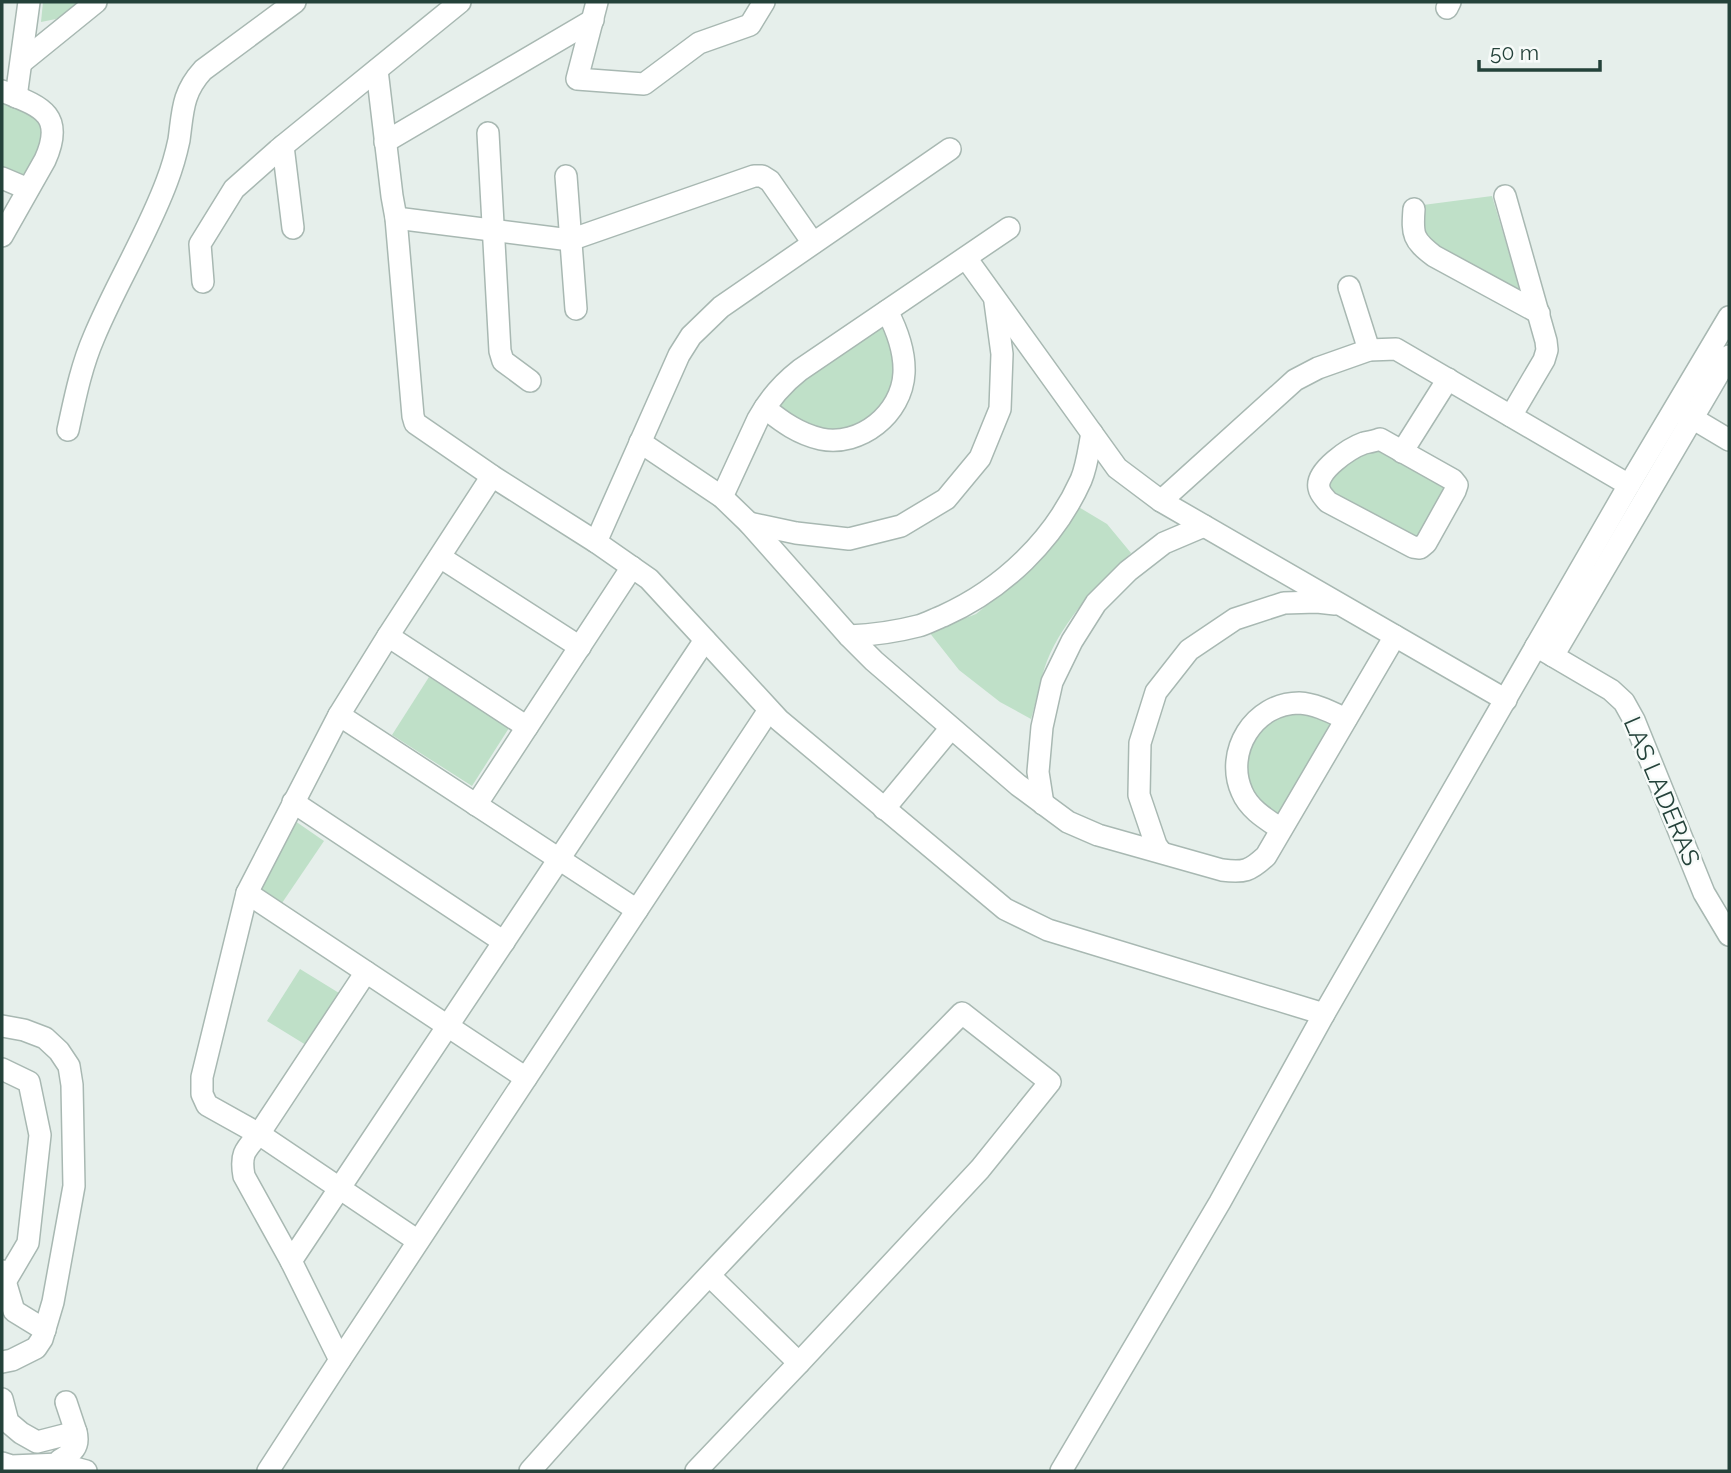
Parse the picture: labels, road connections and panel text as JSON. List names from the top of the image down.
{
  "streets": {
    "street": ["LAS LADERAS"]
  },
  "scale_bar": "50 m"
}
